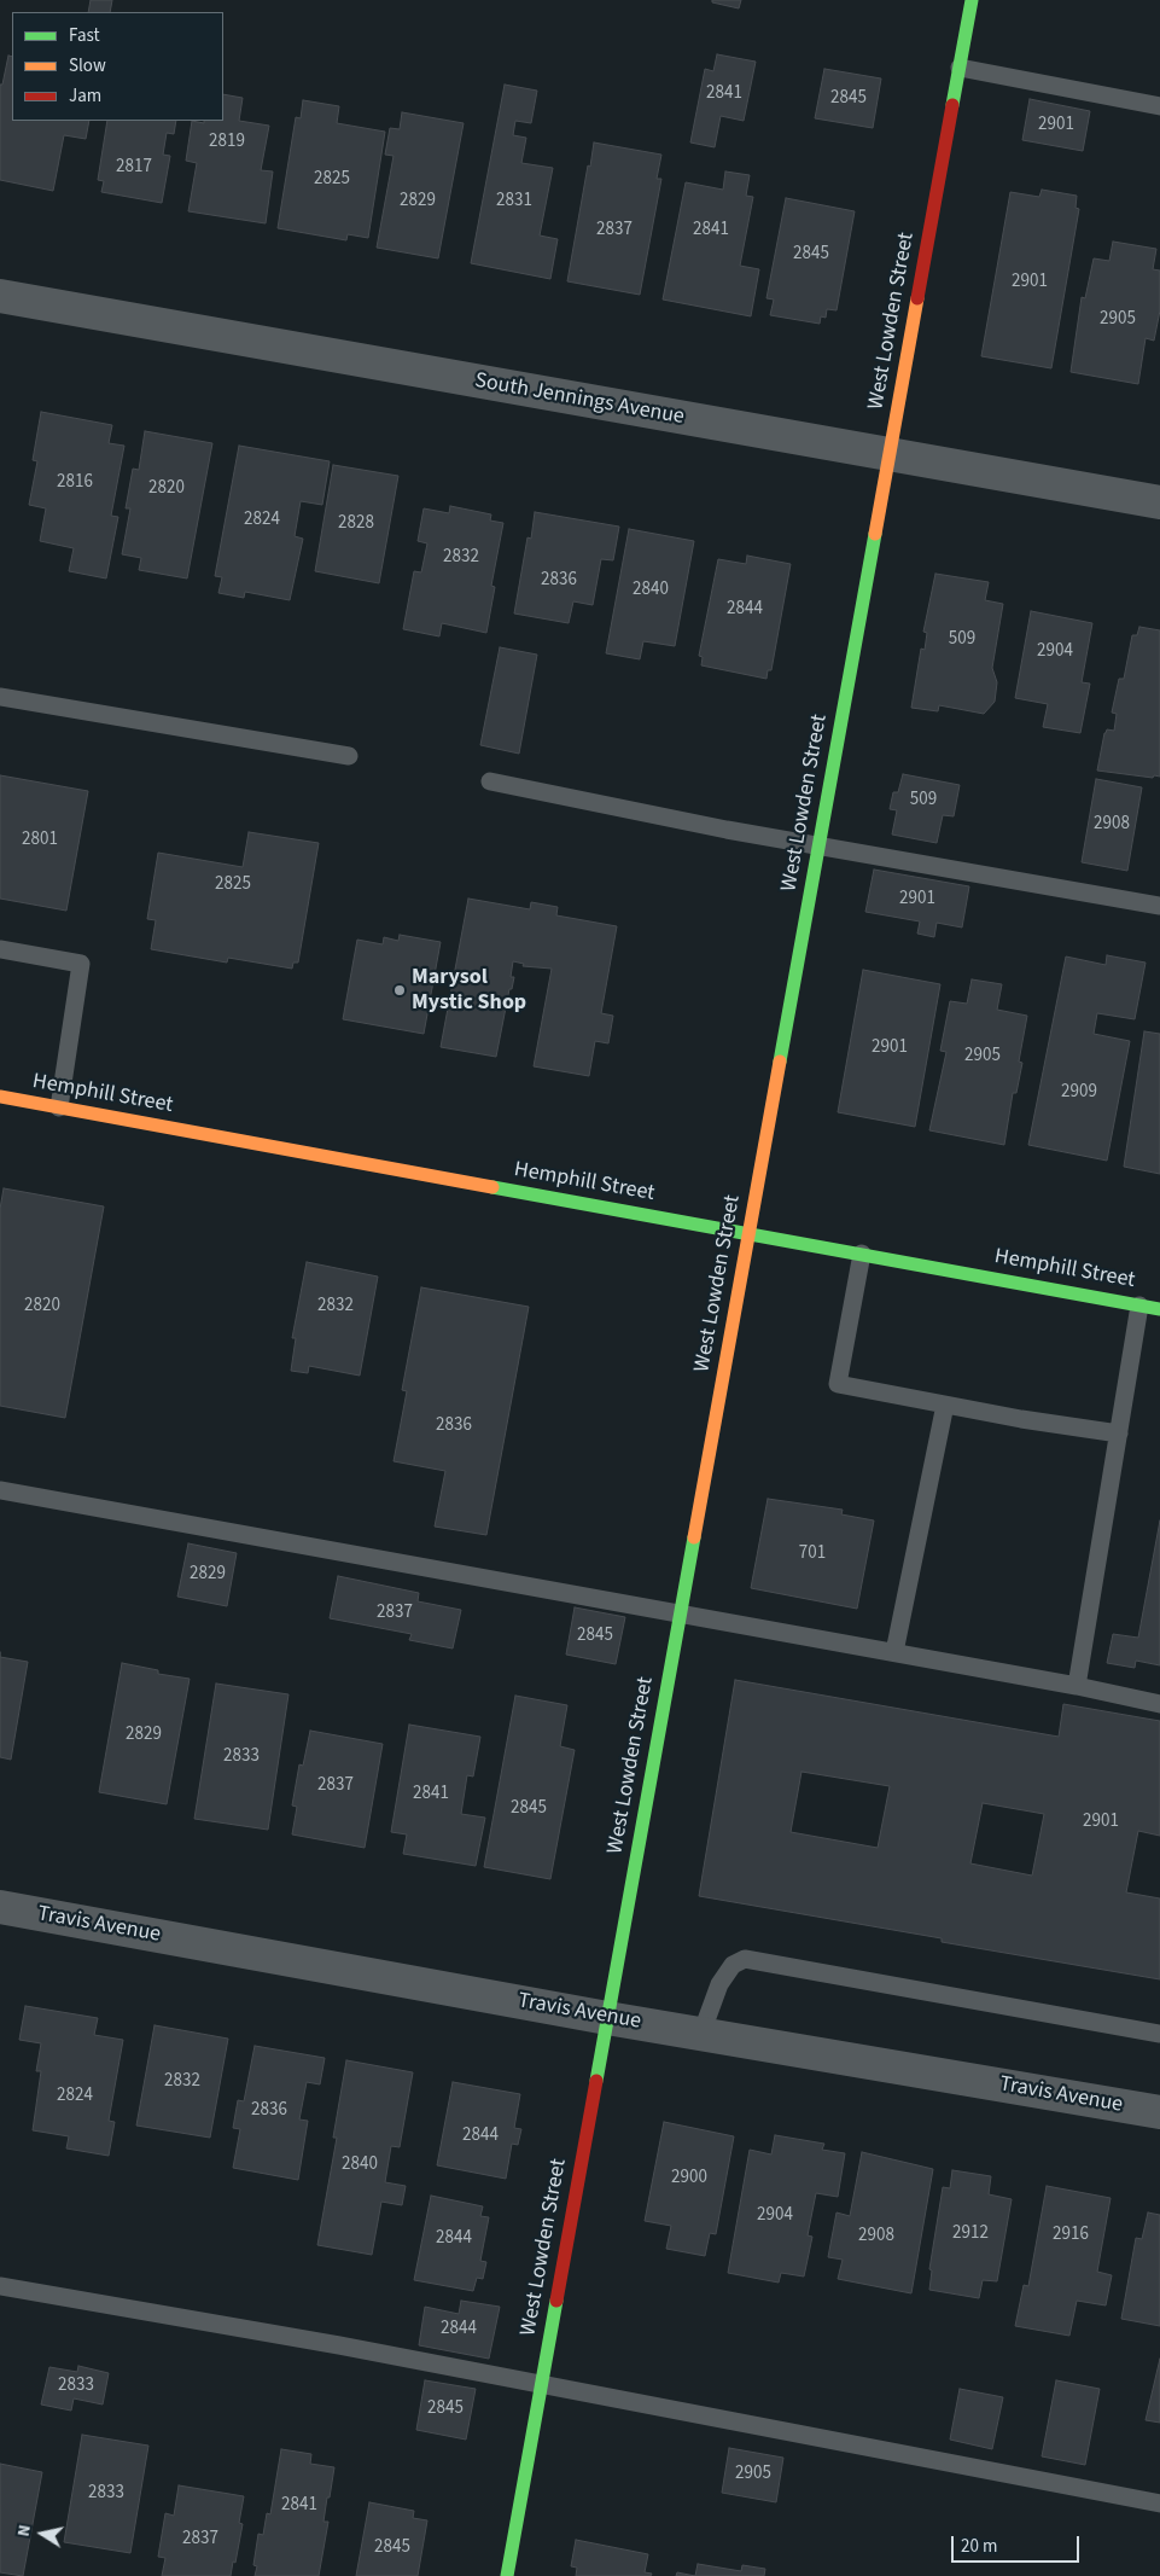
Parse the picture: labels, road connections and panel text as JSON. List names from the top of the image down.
{
  "streets": {
    "street": [
      "West Lowden Street",
      "South Jennings Avenue",
      "Hemphill Street",
      "Travis Avenue"
    ]
  },
  "crossings": [
    ["West Lowden Street", "South Jennings Avenue"],
    ["West Lowden Street", "Hemphill Street"],
    ["West Lowden Street", "Travis Avenue"]
  ],
  "places": ["Marysol Mystic Shop"],
  "house_numbers": [
    "2841",
    "2845",
    "2901",
    "2819",
    "2817",
    "2825",
    "2829",
    "2831",
    "2837",
    "2841",
    "2845",
    "2901",
    "2905",
    "2816",
    "2820",
    "2824",
    "2828",
    "2832",
    "2836",
    "2840",
    "2844",
    "509",
    "2904",
    "509",
    "2908",
    "2801",
    "2825",
    "2901",
    "2901",
    "2905",
    "2909",
    "2820",
    "2832",
    "2836",
    "701",
    "2829",
    "2837",
    "2845",
    "2829",
    "2833",
    "2837",
    "2841",
    "2845",
    "2901",
    "2832",
    "2824",
    "2836",
    "2844",
    "2840",
    "2900",
    "2904",
    "2912",
    "2916",
    "2908",
    "2844",
    "2844",
    "2833",
    "2845",
    "2905",
    "2833",
    "2841",
    "2837",
    "2845"
  ],
  "legend": ["Fast", "Slow", "Jam"],
  "scale_bar": "20 m",
  "north": "left"
}
